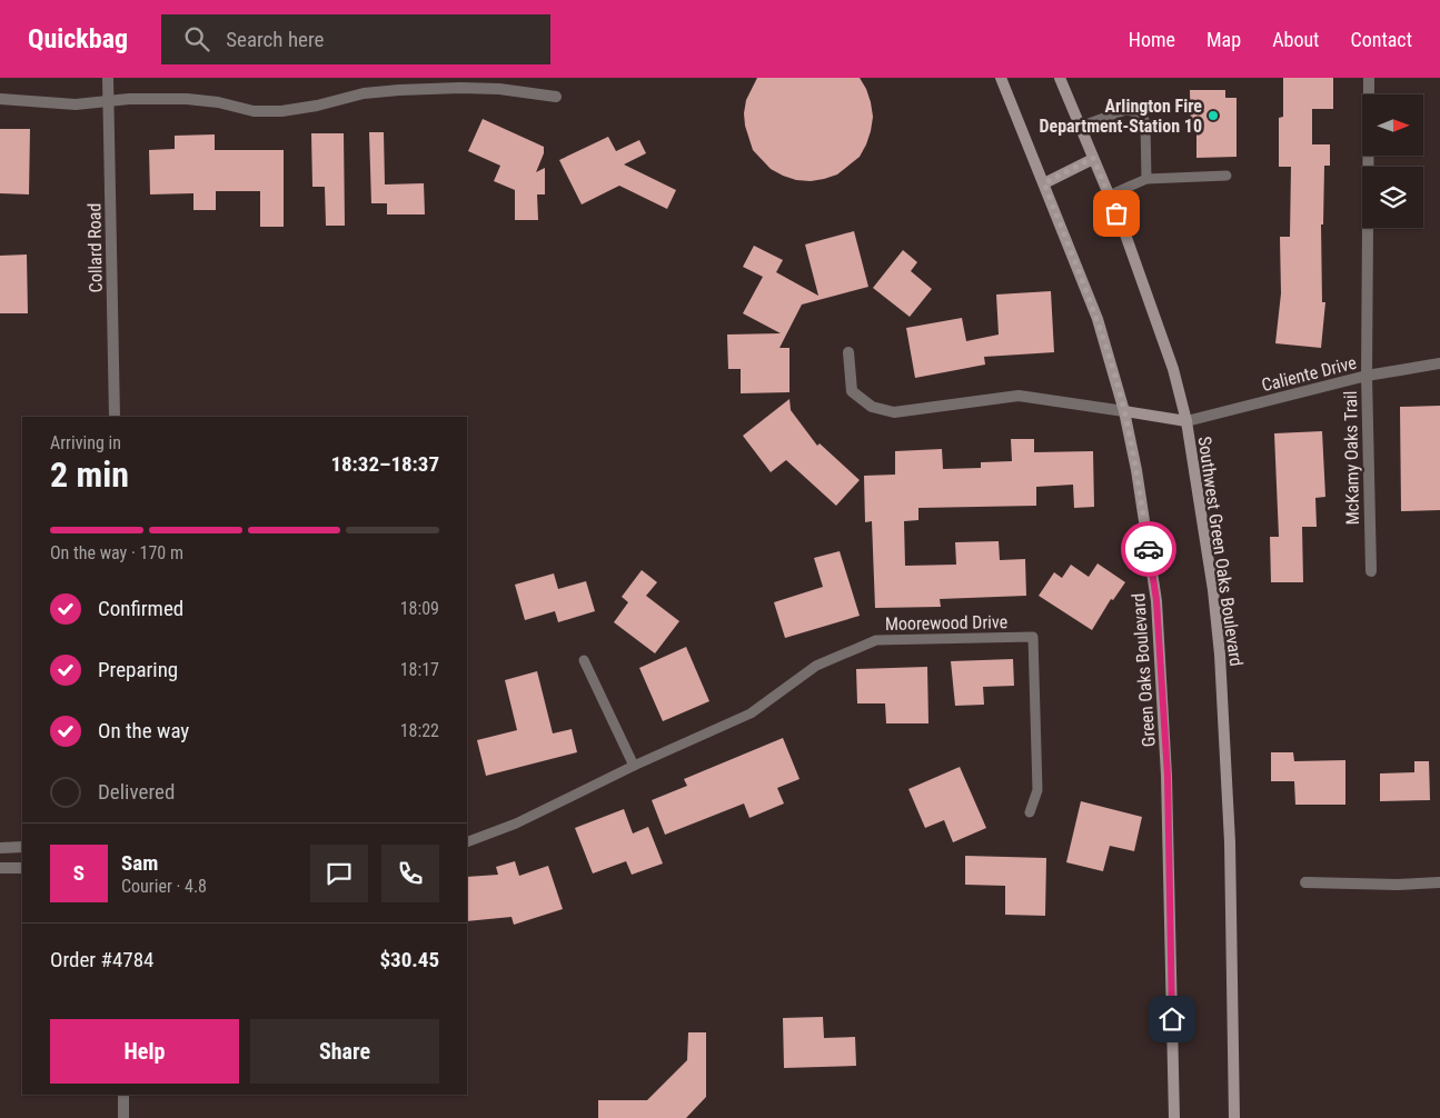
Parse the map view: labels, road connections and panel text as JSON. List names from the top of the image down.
{
  "streets": {
    "main road": ["Southwest Green Oaks Boulevard", "Green Oaks Boulevard"],
    "street": ["Collard Road", "Caliente Drive", "McKamy Oaks Trail"],
    "lane": ["Moorewood Drive"]
  },
  "crossings": [
    ["Caliente Drive", "McKamy Oaks Trail"],
    ["Caliente Drive", "Southwest Green Oaks Boulevard"]
  ],
  "places": ["Arlington Fire Department-Station 10"],
  "north": "right",
  "page": {
    "header": "Quickbag",
    "search": "Search here",
    "nav": [
      "Home",
      "Map",
      "About",
      "Contact"
    ],
    "heading": ["2 min", "Arriving in", "18:32–18:37"],
    "panel": [
      "Sam",
      "Courier · 4.8",
      "Order #4784",
      "$30.45"
    ],
    "bar": "On the way · 170 m",
    "list": [
      ["Confirmed", "18:09"],
      ["Preparing", "18:17"],
      ["On the way", "18:22"],
      "Delivered"
    ],
    "round": "S",
    "buttons": ["Help", "Share"]
  }
}
